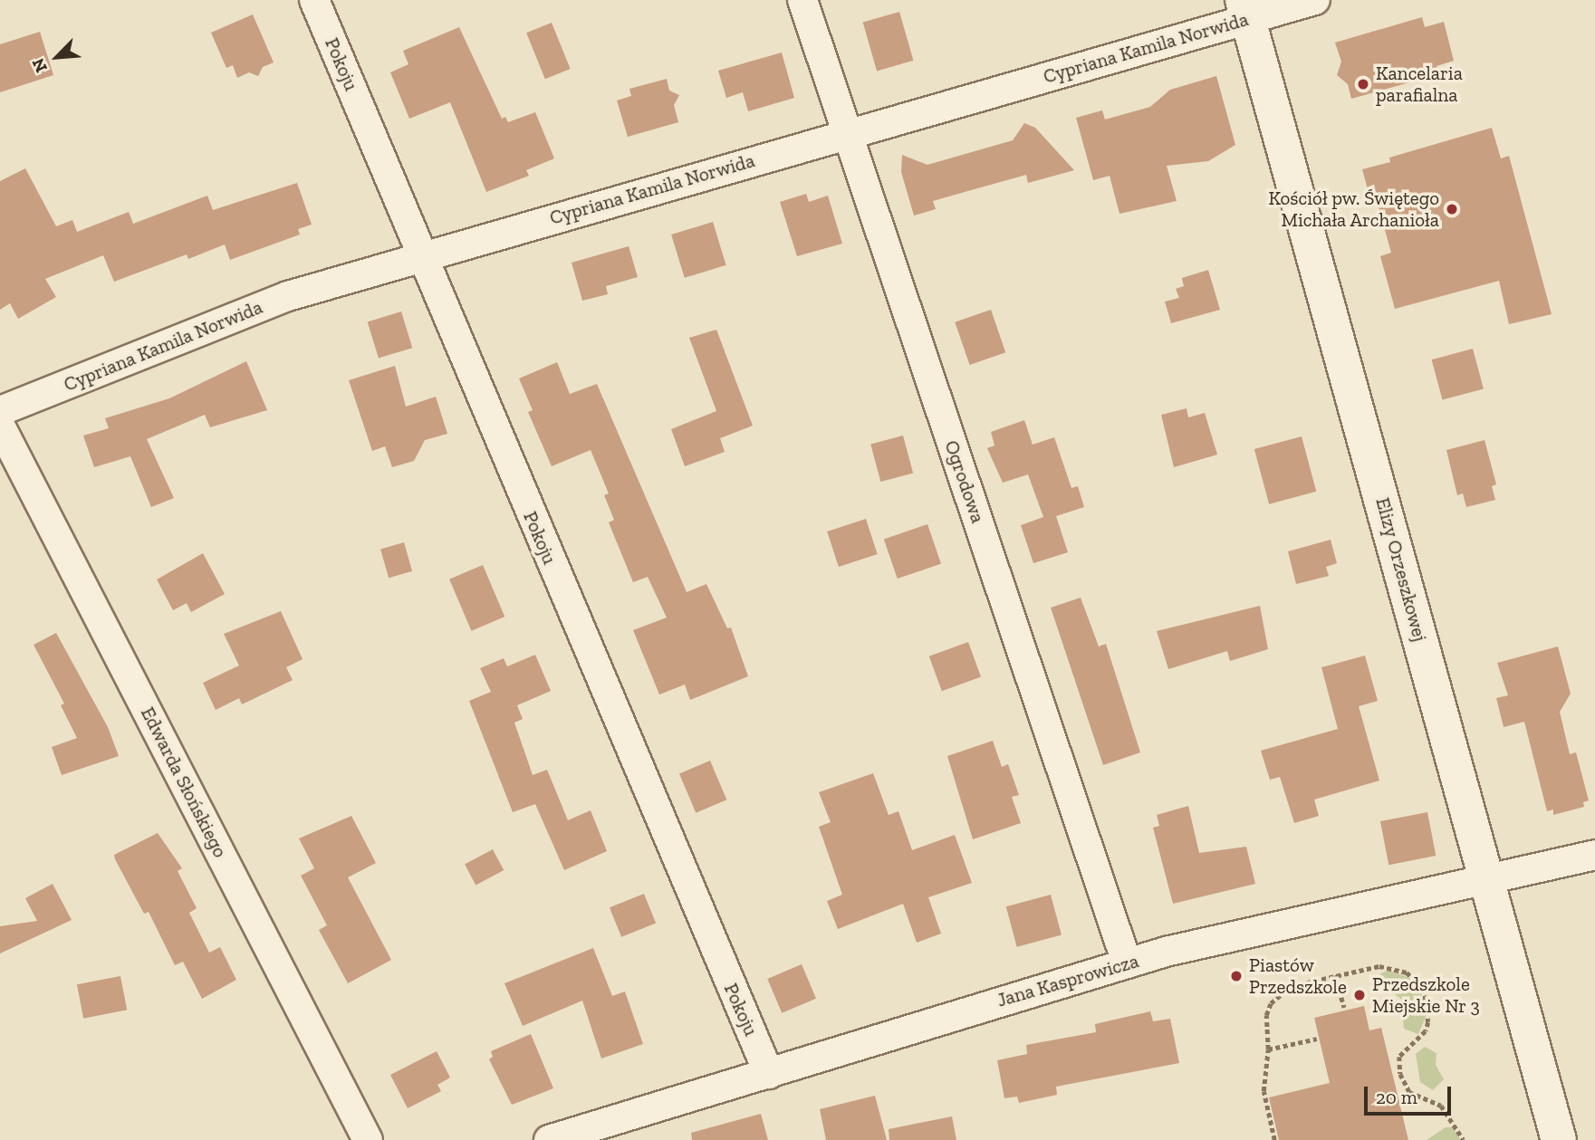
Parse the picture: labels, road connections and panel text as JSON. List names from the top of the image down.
{
  "streets": {
    "street": [
      "Cypriana Kamila Norwida",
      "Pokoju",
      "Ogrodowa",
      "Elizy Orzeszkowej",
      "Edwarda Słońskiego",
      "Jana Kasprowicza"
    ]
  },
  "crossings": [
    ["Cypriana Kamila Norwida", "Pokoju"],
    ["Cypriana Kamila Norwida", "Ogrodowa"],
    ["Cypriana Kamila Norwida", "Elizy Orzeszkowej"],
    ["Pokoju", "Jana Kasprowicza"],
    ["Ogrodowa", "Jana Kasprowicza"],
    ["Elizy Orzeszkowej", "Jana Kasprowicza"]
  ],
  "places": [
    "Kancelaria parafialna",
    "Kościół pw. Świętego Michała Archanioła",
    "Piastów Przedszkole",
    "Przedszkole Miejskie Nr 3"
  ],
  "scale_bar": "20 m",
  "north": "bottom left"
}
